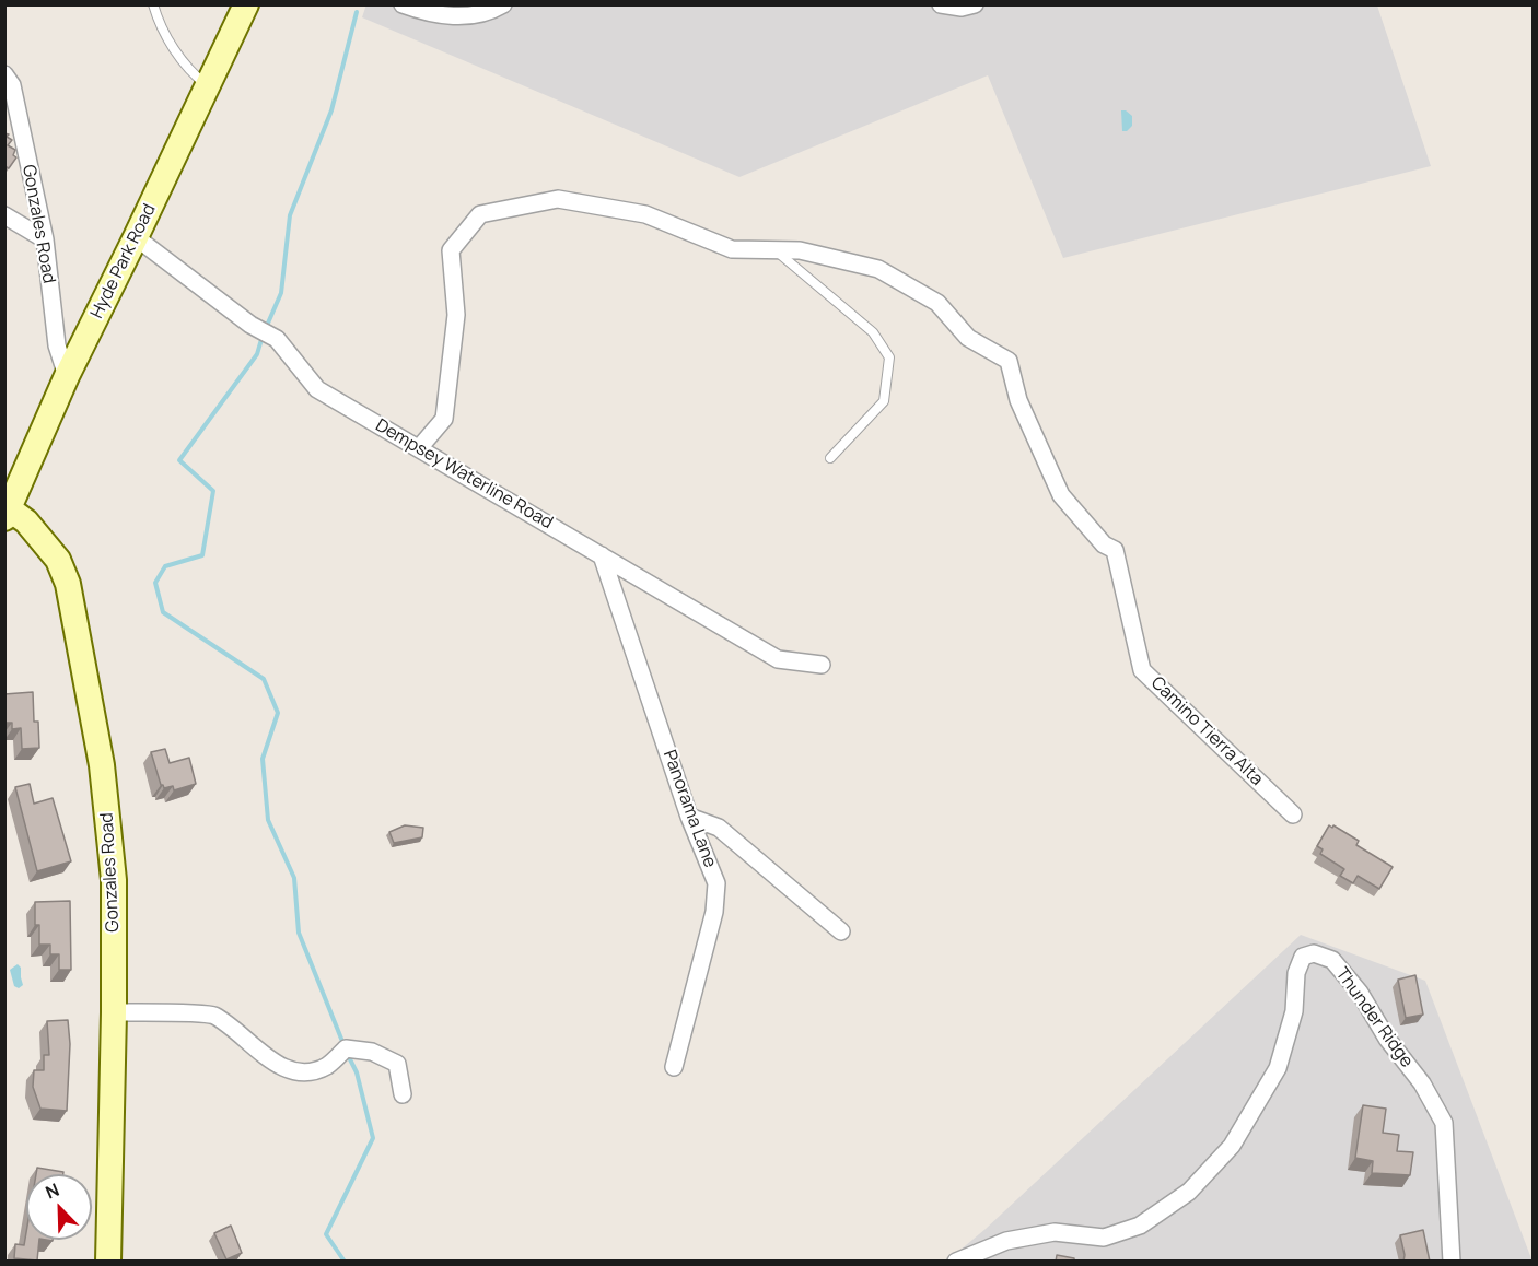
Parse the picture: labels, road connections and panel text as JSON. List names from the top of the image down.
{
  "streets": {
    "street": [
      "Gonzales Road",
      "Hyde Park Road",
      "Dempsey Waterline Road",
      "Camino Tierra Alta",
      "Panorama Lane",
      "Thunder Ridge"
    ]
  },
  "crossings": [
    ["Gonzales Road", "Hyde Park Road"],
    ["Hyde Park Road", "Dempsey Waterline Road"],
    ["Dempsey Waterline Road", "Camino Tierra Alta"],
    ["Dempsey Waterline Road", "Panorama Lane"]
  ],
  "north": "top left"
}
